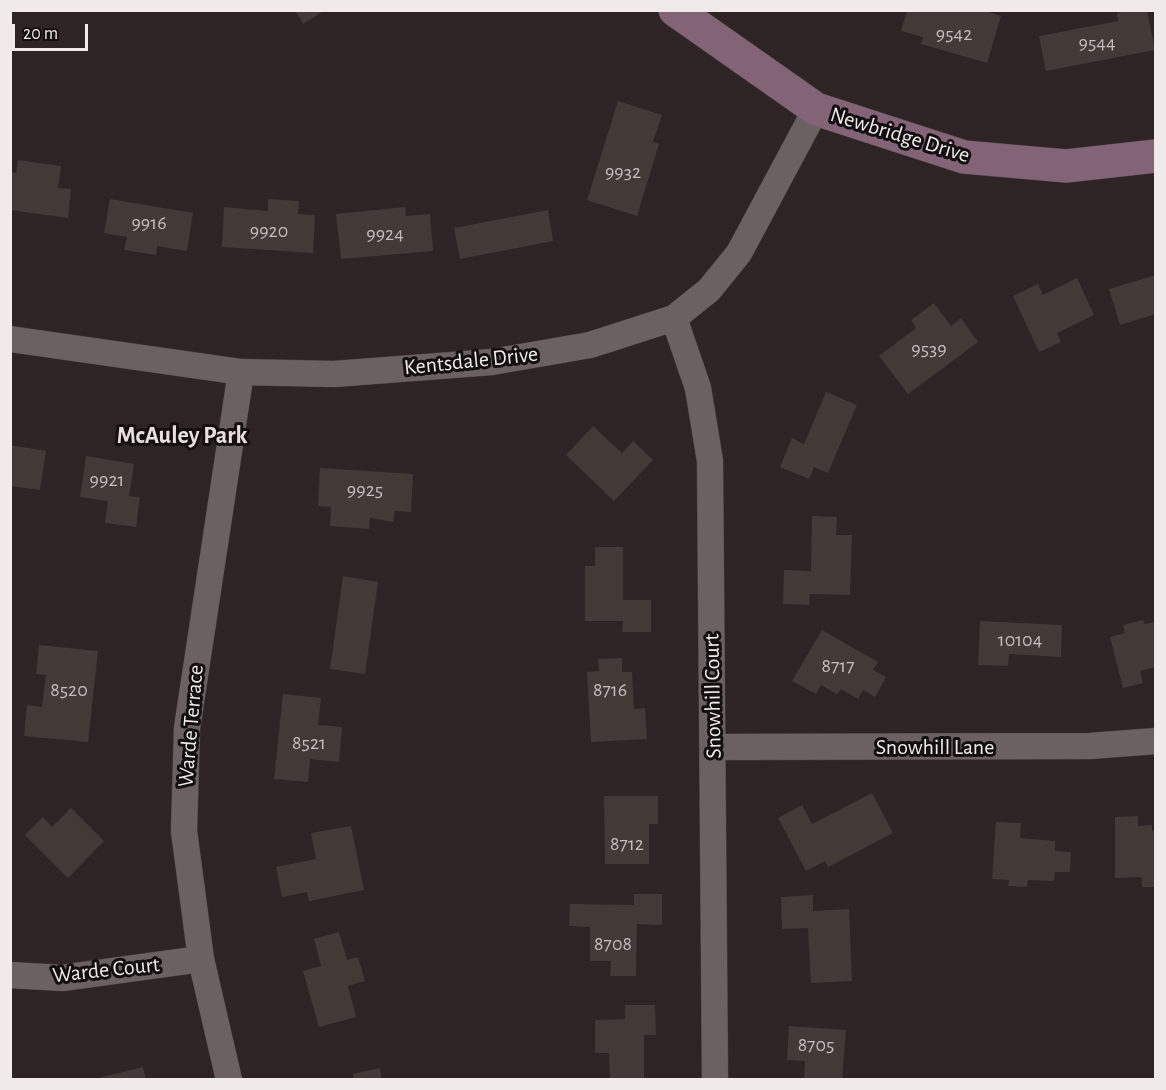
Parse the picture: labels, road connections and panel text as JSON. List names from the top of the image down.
{
  "streets": {
    "street": [
      "Newbridge Drive",
      "Kentsdale Drive",
      "Snowhill Court",
      "Warde Terrace",
      "Snowhill Lane",
      "Warde Court"
    ]
  },
  "crossings": [
    ["Newbridge Drive", "Kentsdale Drive"],
    ["Kentsdale Drive", "Snowhill Court"],
    ["Kentsdale Drive", "Warde Terrace"],
    ["Snowhill Court", "Snowhill Lane"],
    ["Warde Terrace", "Warde Court"]
  ],
  "districts": ["McAuley Park"],
  "house_numbers": [
    "9542",
    "9544",
    "9932",
    "9916",
    "9920",
    "9924",
    "9539",
    "9921",
    "9925",
    "10104",
    "8717",
    "8520",
    "8716",
    "8521",
    "8712",
    "8708",
    "8705"
  ],
  "scale_bar": "20 m"
}
